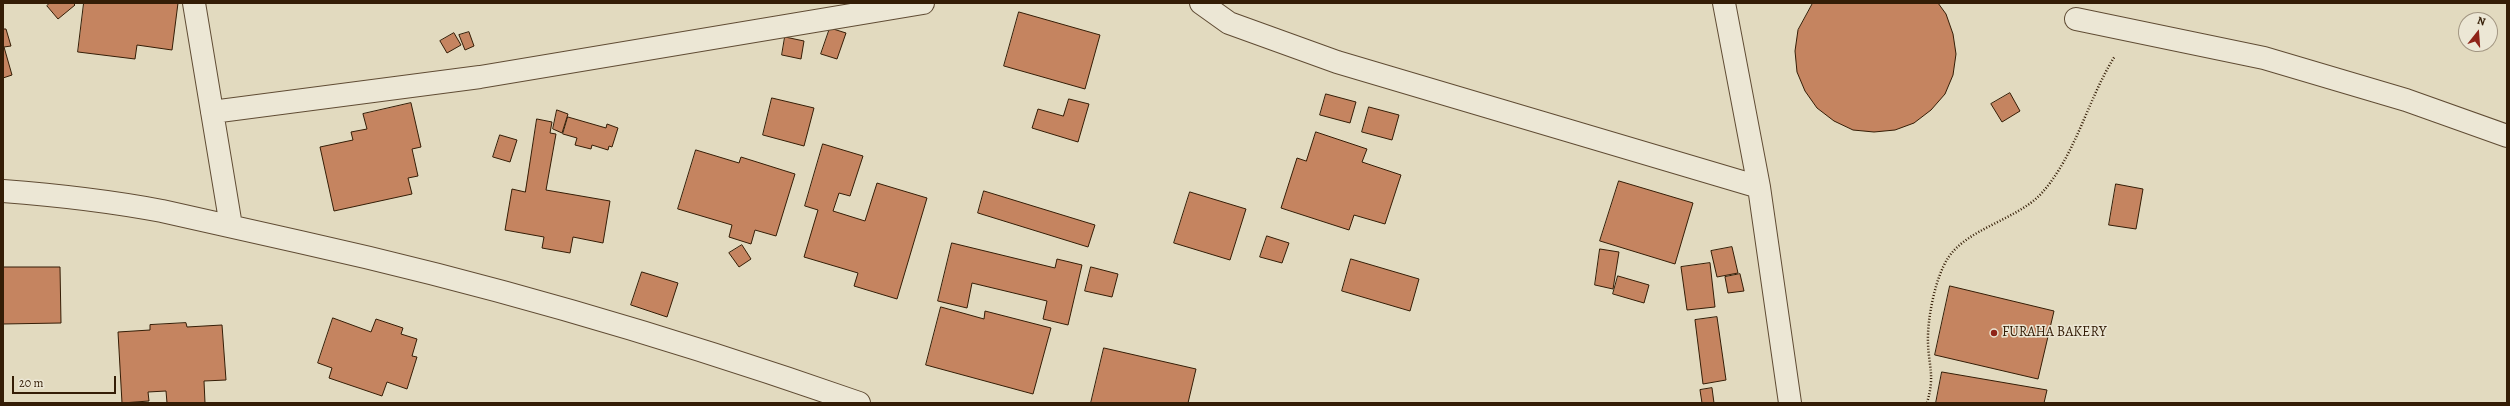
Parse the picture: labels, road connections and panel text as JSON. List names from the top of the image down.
{
  "places": ["FURAHA BAKERY"],
  "scale_bar": "20 m",
  "north": "top"
}
